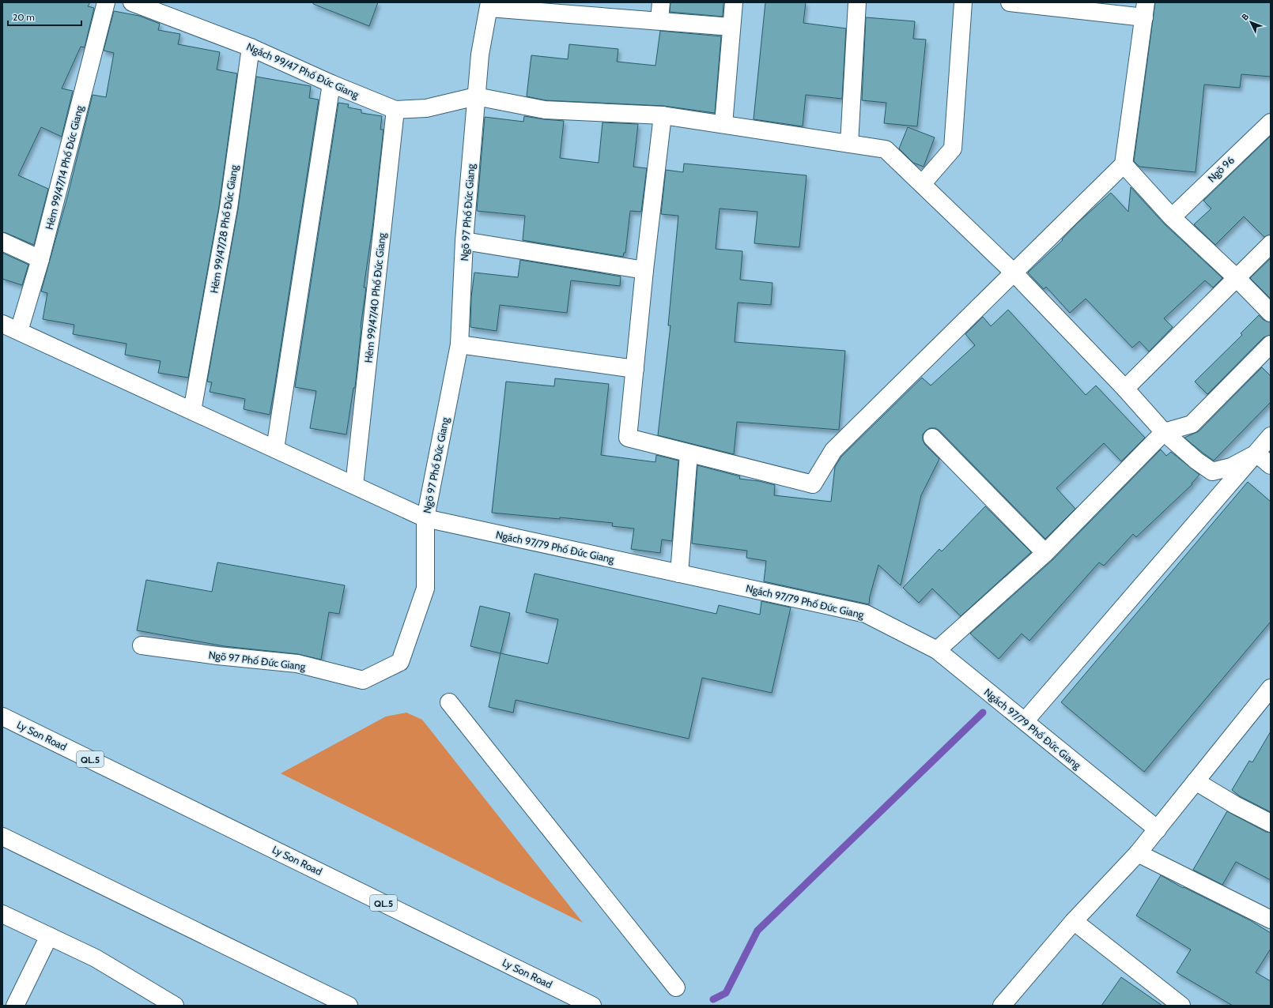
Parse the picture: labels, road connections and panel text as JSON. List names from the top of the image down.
{
  "streets": {
    "main road": [
      "Ngách 99/47 Phố Đức Giang",
      "Hẻm 99/47/14 Phố Đức Giang",
      "Ngõ 96",
      "Ngõ 97 Phố Đức Giang",
      "Hẻm 99/47/28 Phố Đức Giang",
      "Hẻm 99/47/40 Phố Đức Giang",
      "Ngách 97/79 Phố Đức Giang",
      "Ly Son Road",
      "QL.5"
    ]
  },
  "crossings": [
    ["Ngách 99/47 Phố Đức Giang", "Ngõ 97 Phố Đức Giang"],
    ["Ngách 99/47 Phố Đức Giang", "Hẻm 99/47/28 Phố Đức Giang"],
    ["Ngách 99/47 Phố Đức Giang", "Hẻm 99/47/40 Phố Đức Giang"],
    ["Hẻm 99/47/14 Phố Đức Giang", "Ngách 97/79 Phố Đức Giang"],
    ["Ngõ 97 Phố Đức Giang", "Ngách 97/79 Phố Đức Giang"],
    ["Hẻm 99/47/28 Phố Đức Giang", "Ngách 97/79 Phố Đức Giang"],
    ["Hẻm 99/47/40 Phố Đức Giang", "Ngách 97/79 Phố Đức Giang"]
  ],
  "scale_bar": "20 m",
  "north": "top left"
}
